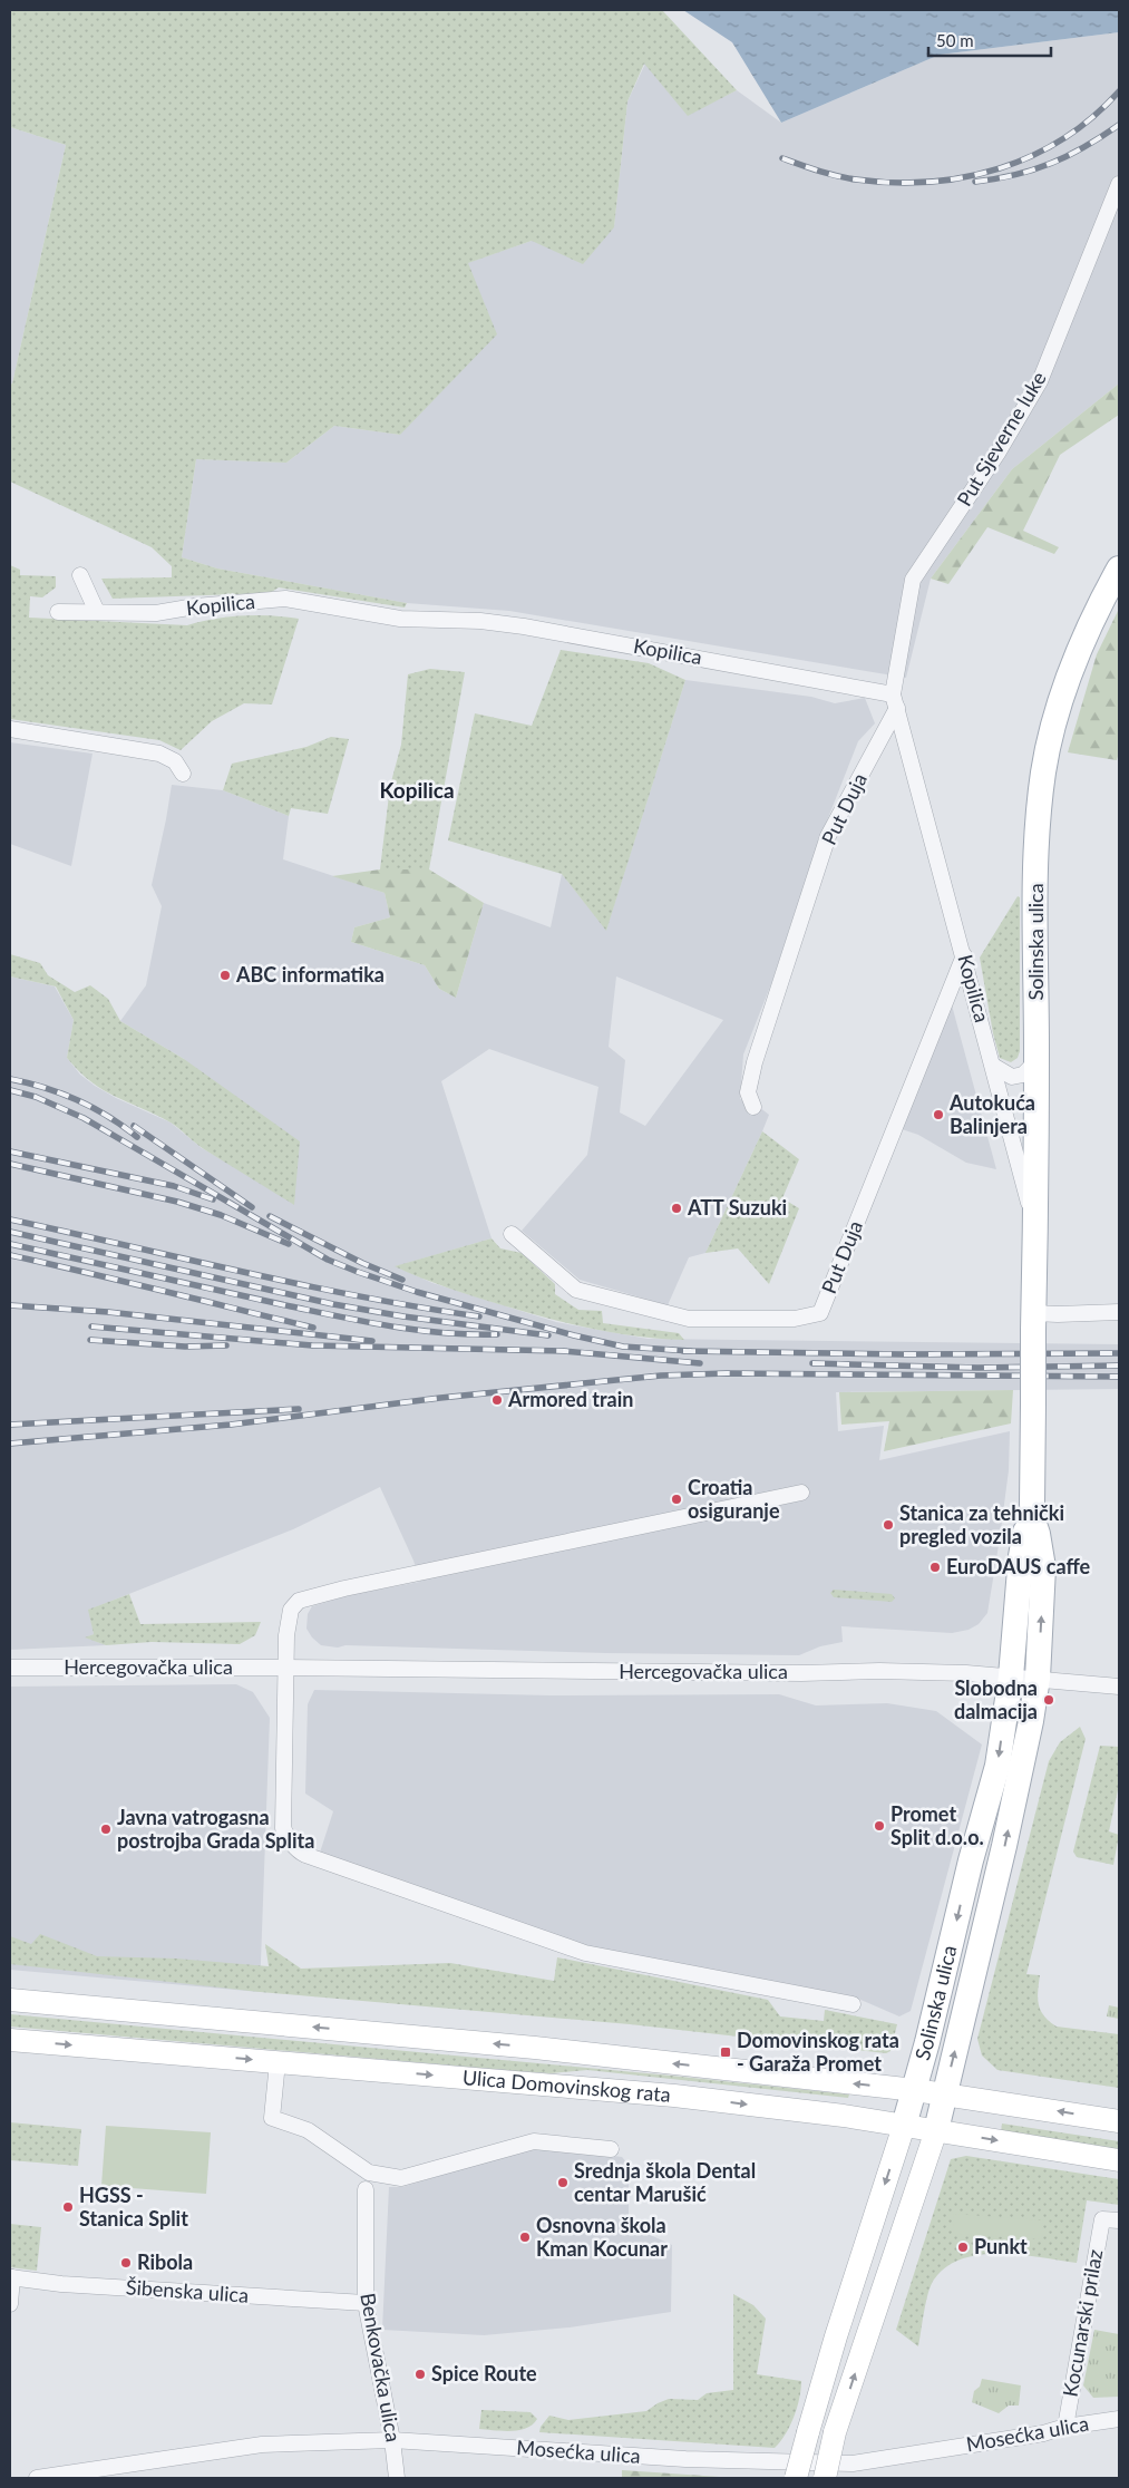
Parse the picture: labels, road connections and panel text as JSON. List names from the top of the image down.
{
  "streets": {
    "main road": ["Solinska ulica", "Ulica Domovinskog rata"],
    "street": [
      "Put Sjeverne luke",
      "Kopilica",
      "Put Duja",
      "Hercegovačka ulica",
      "Šibenska ulica",
      "Kocunarski prilaz",
      "Benkovačka ulica",
      "Mosećka ulica"
    ]
  },
  "crossings": [
    ["Put Sjeverne luke", "Kopilica"],
    ["Put Sjeverne luke", "Put Duja"],
    ["Kopilica", "Put Duja"],
    ["Kopilica", "Solinska ulica"],
    ["Solinska ulica", "Hercegovačka ulica"],
    ["Solinska ulica", "Ulica Domovinskog rata"],
    ["Šibenska ulica", "Benkovačka ulica"],
    ["Kocunarski prilaz", "Mosećka ulica"],
    ["Benkovačka ulica", "Mosećka ulica"]
  ],
  "districts": ["Kopilica"],
  "places": {
    "other": [
      "ABC informatika",
      "Autokuća Balinjera",
      "ATT Suzuki",
      "Armored train",
      "Croatia osiguranje",
      "Stanica za tehnički pregled vozila",
      "EuroDAUS caffe",
      "Slobodna dalmacija",
      "Promet Split d.o.o.",
      "Javna vatrogasna postrojba Grada Splita",
      "Srednja škola Dental centar Marušić",
      "HGSS - Stanica Split",
      "Osnovna škola Kman Kocunar",
      "Punkt",
      "Ribola",
      "Spice Route"
    ],
    "transit": ["Domovinskog rata - Garaža Promet"]
  },
  "scale_bar": "50 m"
}
